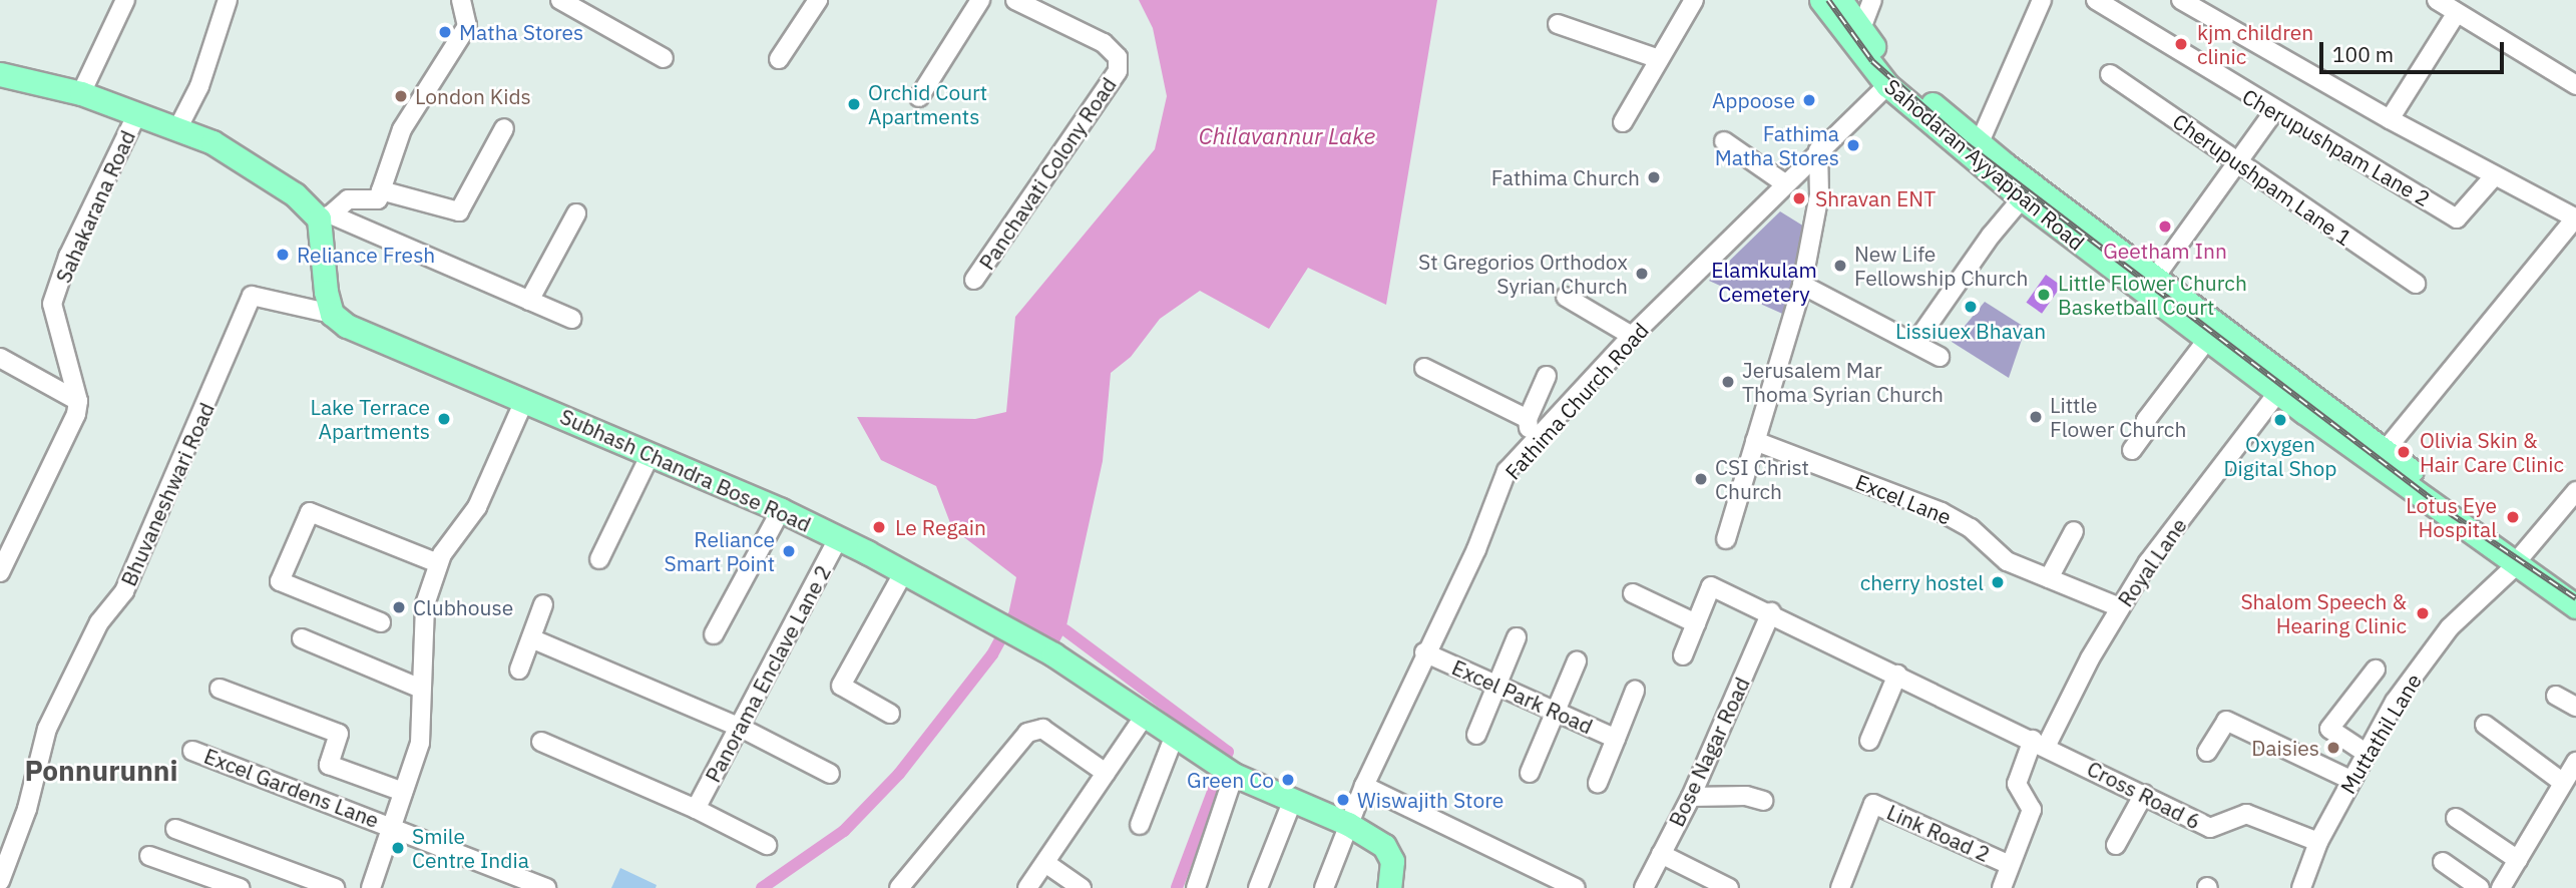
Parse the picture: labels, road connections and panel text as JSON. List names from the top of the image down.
{
  "streets": {
    "main road": ["Sahodaran Ayyappan Road", "Subhash Chandra Bose Road"],
    "street": [
      "Cherupushpam Lane 2",
      "Panchavati Colony Road",
      "Cherupushpam Lane 1",
      "Sahakarana Road",
      "Fathima Church Road",
      "Bhuvaneshwari Road",
      "Excel Lane",
      "Royal Lane",
      "Panorama Enclave Lane 2",
      "Excel Park Road",
      "Muttathil Lane",
      "Bose Nagar Road",
      "Excel Gardens Lane",
      "Cross Road 6",
      "Link Road 2"
    ]
  },
  "crossings": [
    ["Sahodaran Ayyappan Road", "Fathima Church Road"],
    ["Sahodaran Ayyappan Road", "Royal Lane"],
    ["Sahodaran Ayyappan Road", "Muttathil Lane"],
    ["Fathima Church Road", "Subhash Chandra Bose Road"],
    ["Fathima Church Road", "Excel Park Road"],
    ["Subhash Chandra Bose Road", "Bhuvaneshwari Road"],
    ["Subhash Chandra Bose Road", "Panorama Enclave Lane 2"],
    ["Excel Lane", "Royal Lane"],
    ["Royal Lane", "Cross Road 6"],
    ["Royal Lane", "Link Road 2"],
    ["Muttathil Lane", "Cross Road 6"],
    ["Bose Nagar Road", "Cross Road 6"]
  ],
  "districts": ["Ponnurunni"],
  "water": ["Chilavannur Lake"],
  "parks": ["Elamkulam Cemetery"],
  "places": [
    "Matha Stores",
    "kjm children clinic",
    "London Kids",
    "Appoose",
    "Orchid Court Apartments",
    "Fathima Matha Stores",
    "Fathima Church",
    "Shravan ENT",
    "Geetham Inn",
    "Reliance Fresh",
    "New Life Fellowship Church",
    "St Gregorios Orthodox Syrian Church",
    "Little Flower Church Basketball Court",
    "Lissiuex Bhavan",
    "Jerusalem Mar Thoma Syrian Church",
    "Little Flower Church",
    "Lake Terrace Apartments",
    "Oxygen Digital Shop",
    "Olivia Skin & Hair Care Clinic",
    "CSI Christ Church",
    "Lotus Eye Hospital",
    "Le Regain",
    "Reliance Smart Point",
    "cherry hostel",
    "Clubhouse",
    "Shalom Speech & Hearing Clinic",
    "Daisies",
    "Green Co",
    "Wiswajith Store",
    "Smile Centre India"
  ],
  "scale_bar": "100 m"
}
